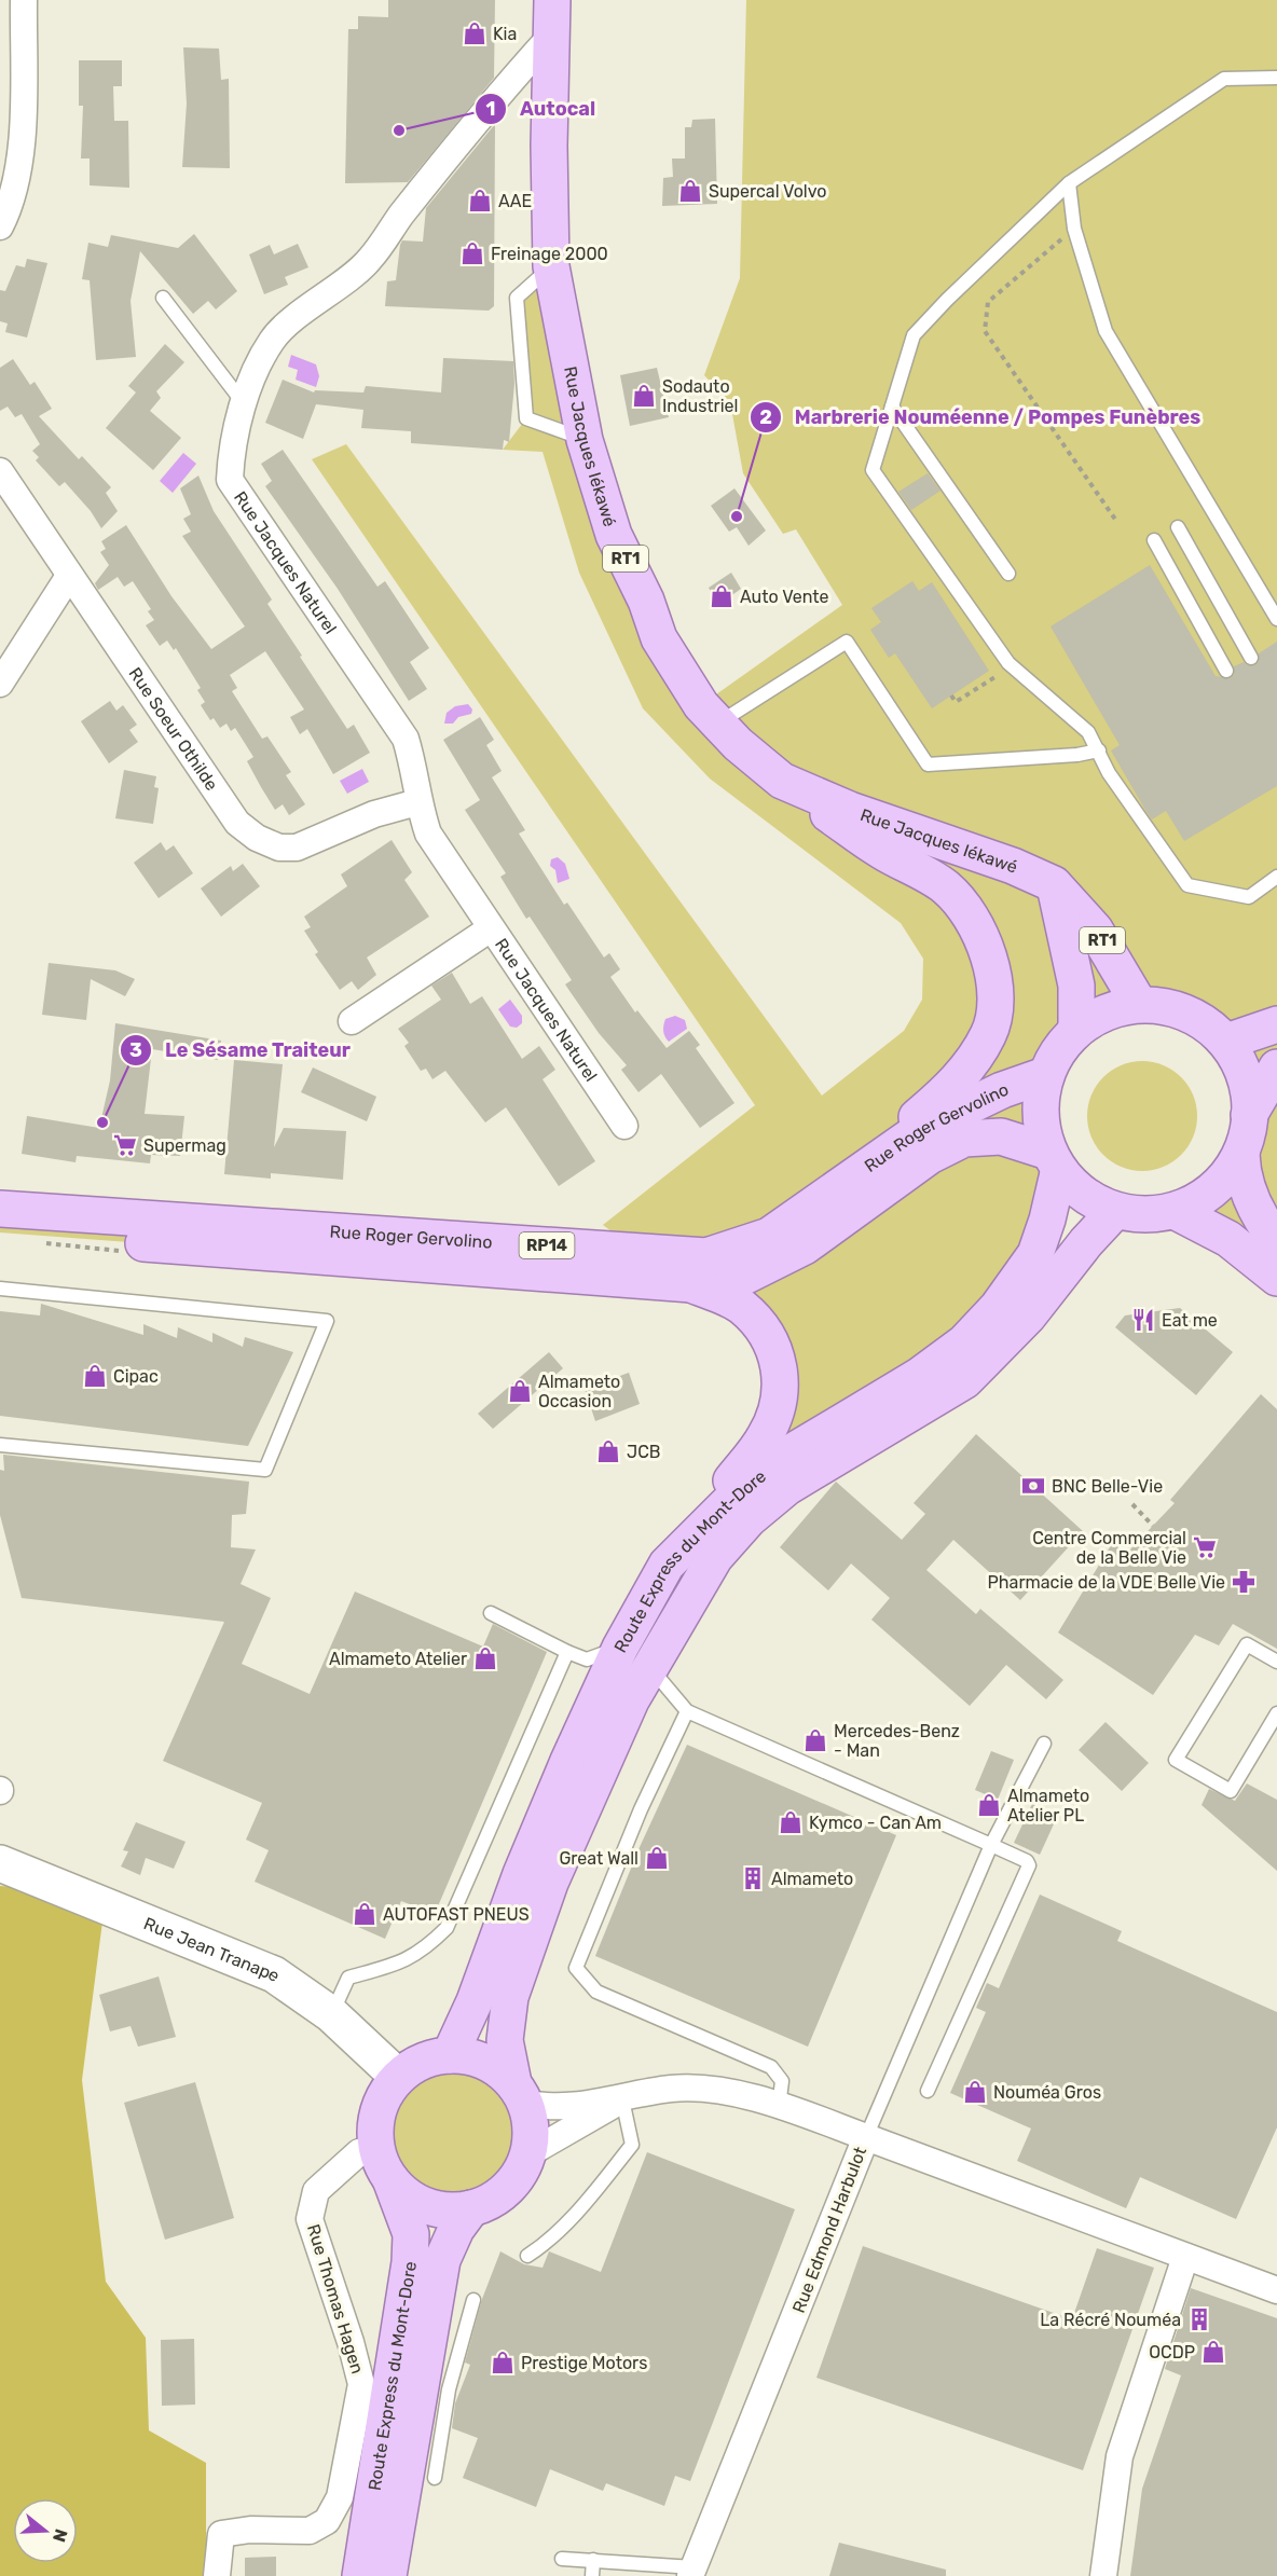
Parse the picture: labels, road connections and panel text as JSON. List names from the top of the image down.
{
  "streets": {
    "main road": [
      "Rue Jacques Iékawé",
      "RT1",
      "Rue Roger Gervolino",
      "RP14",
      "Route Express du Mont-Dore",
      "Rue Jean Tranape"
    ],
    "street": [
      "Rue Jacques Naturel",
      "Rue Soeur Othilde",
      "Rue Edmond Harbulot",
      "Rue Thomas Hagen"
    ]
  },
  "crossings": [
    ["Rue Jacques Iékawé", "RT1"],
    ["Rue Jacques Iékawé", "Rue Jacques Naturel"],
    ["Rue Jacques Iékawé", "Rue Roger Gervolino"],
    ["Rue Jacques Iékawé", "Route Express du Mont-Dore"],
    ["RT1", "Rue Roger Gervolino"],
    ["RT1", "Route Express du Mont-Dore"],
    ["Rue Jacques Naturel", "Rue Soeur Othilde"],
    ["Rue Roger Gervolino", "Route Express du Mont-Dore"],
    ["Route Express du Mont-Dore", "Rue Jean Tranape"],
    ["Route Express du Mont-Dore", "Rue Edmond Harbulot"],
    ["Route Express du Mont-Dore", "Rue Thomas Hagen"],
    ["Rue Jean Tranape", "Rue Edmond Harbulot"],
    ["Rue Jean Tranape", "Rue Thomas Hagen"],
    ["Rue Edmond Harbulot", "Rue Thomas Hagen"]
  ],
  "places": {
    "shop": [
      "Kia",
      "Supercal Volvo",
      "AAE",
      "Freinage 2000",
      "Sodauto Industriel",
      "Auto Vente",
      "Cipac",
      "Almameto Occasion",
      "JCB",
      "Almameto Atelier",
      "Mercedes-Benz - Man",
      "Almameto Atelier PL",
      "Kymco - Can Am",
      "Great Wall",
      "AUTOFAST PNEUS",
      "Nouméa Gros",
      "OCDP",
      "Prestige Motors"
    ],
    "other": ["Autocal", "Marbrerie Nouméenne / Pompes Funèbres", "Le Sésame Traiteur"],
    "supermarket": ["Supermag", "Centre Commercial de la Belle Vie"],
    "restaurant": ["Eat me"],
    "bank": ["BNC Belle-Vie"],
    "pharmacy": ["Pharmacie de la VDE Belle Vie"],
    "building": ["Almameto", "La Récré Nouméa"]
  },
  "north": "right"
}
